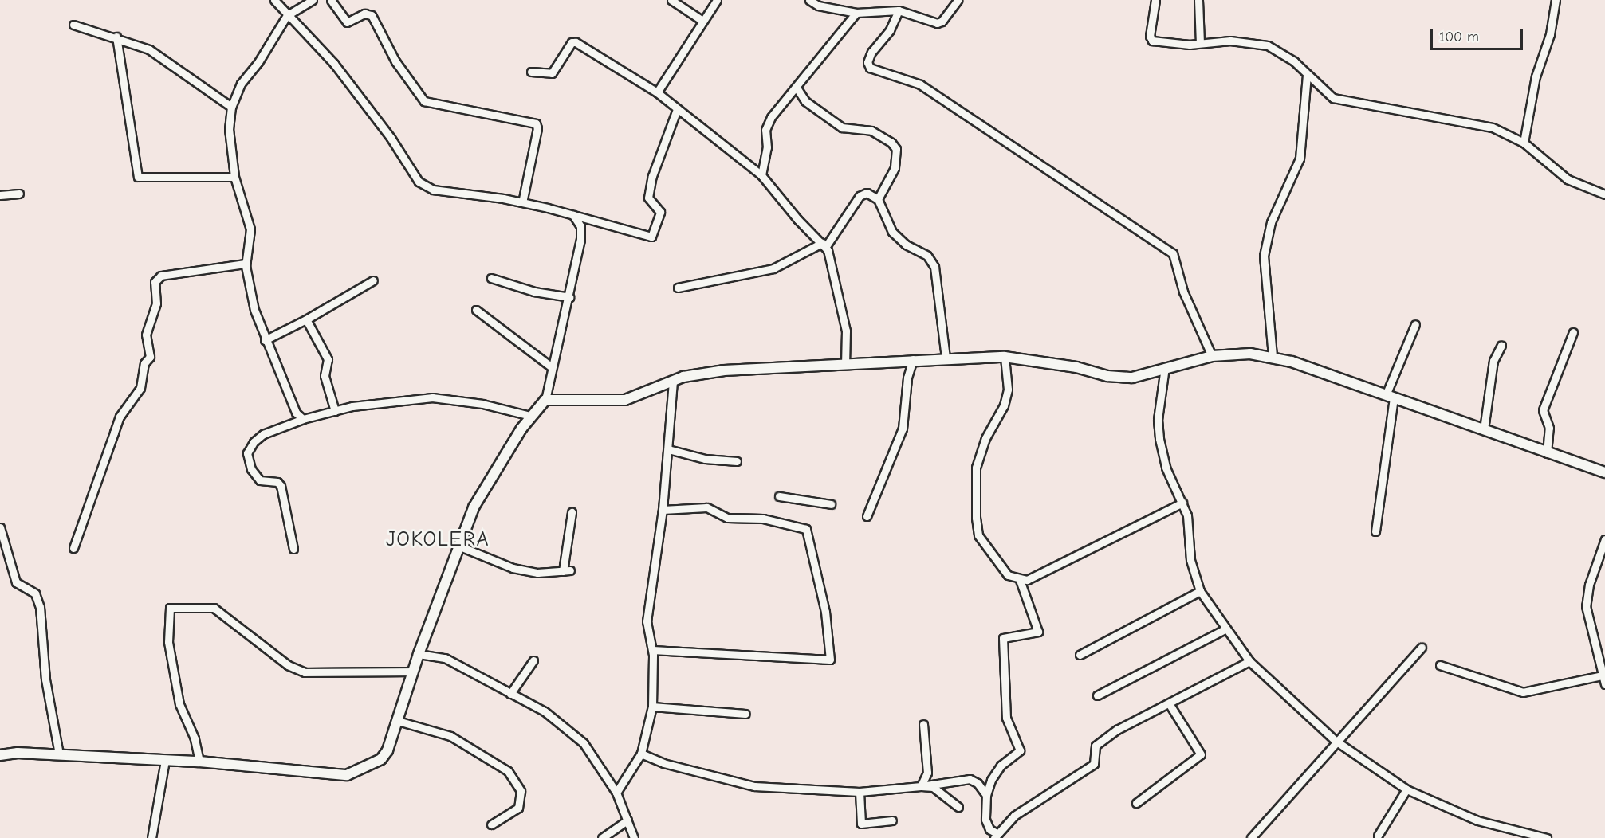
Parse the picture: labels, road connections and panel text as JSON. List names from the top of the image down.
{
  "districts": ["JOKOLERA"],
  "scale_bar": "100 m"
}
